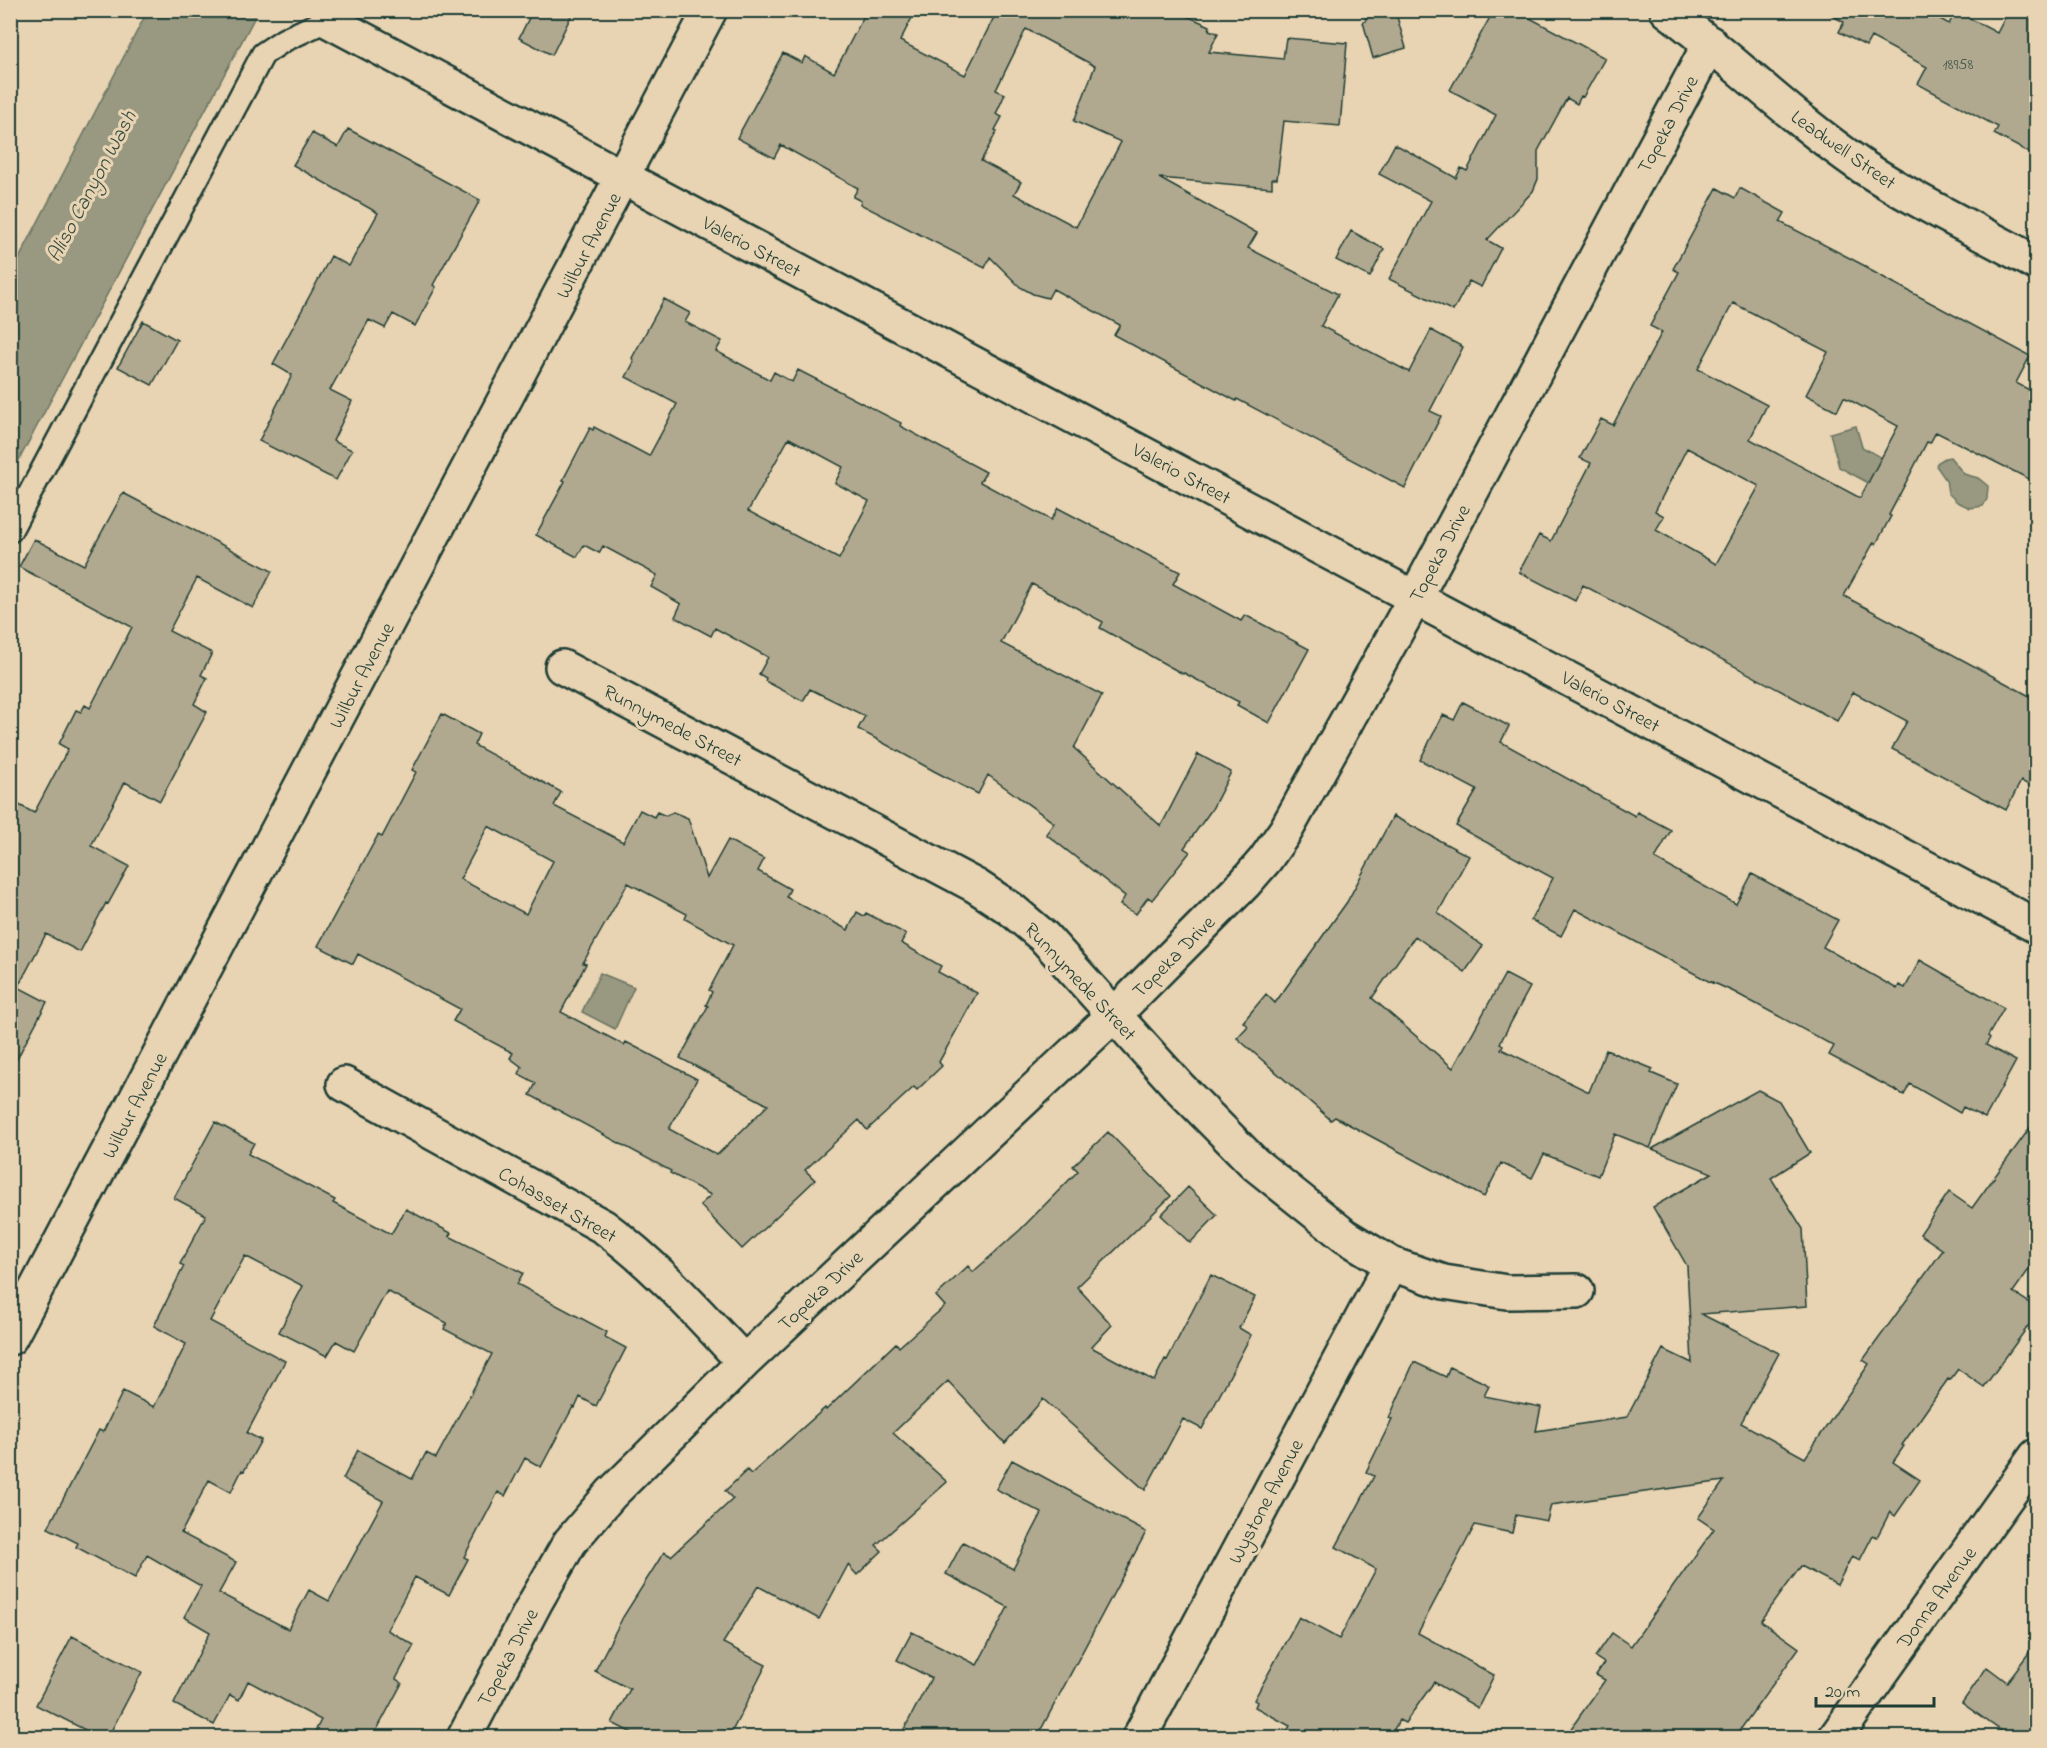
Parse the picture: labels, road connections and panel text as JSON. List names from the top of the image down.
{
  "streets": {
    "street": [
      "Topeka Drive",
      "Leadwell Street",
      "Wilbur Avenue",
      "Valerio Street",
      "Runnymede Street",
      "Cohasset Street",
      "Wystone Avenue",
      "Donna Avenue"
    ]
  },
  "crossings": [
    ["Topeka Drive", "Leadwell Street"],
    ["Topeka Drive", "Valerio Street"],
    ["Topeka Drive", "Runnymede Street"],
    ["Topeka Drive", "Cohasset Street"],
    ["Wilbur Avenue", "Valerio Street"],
    ["Runnymede Street", "Wystone Avenue"]
  ],
  "water": ["Aliso Canyon Wash"],
  "house_numbers": ["18958"],
  "scale_bar": "20 m"
}
